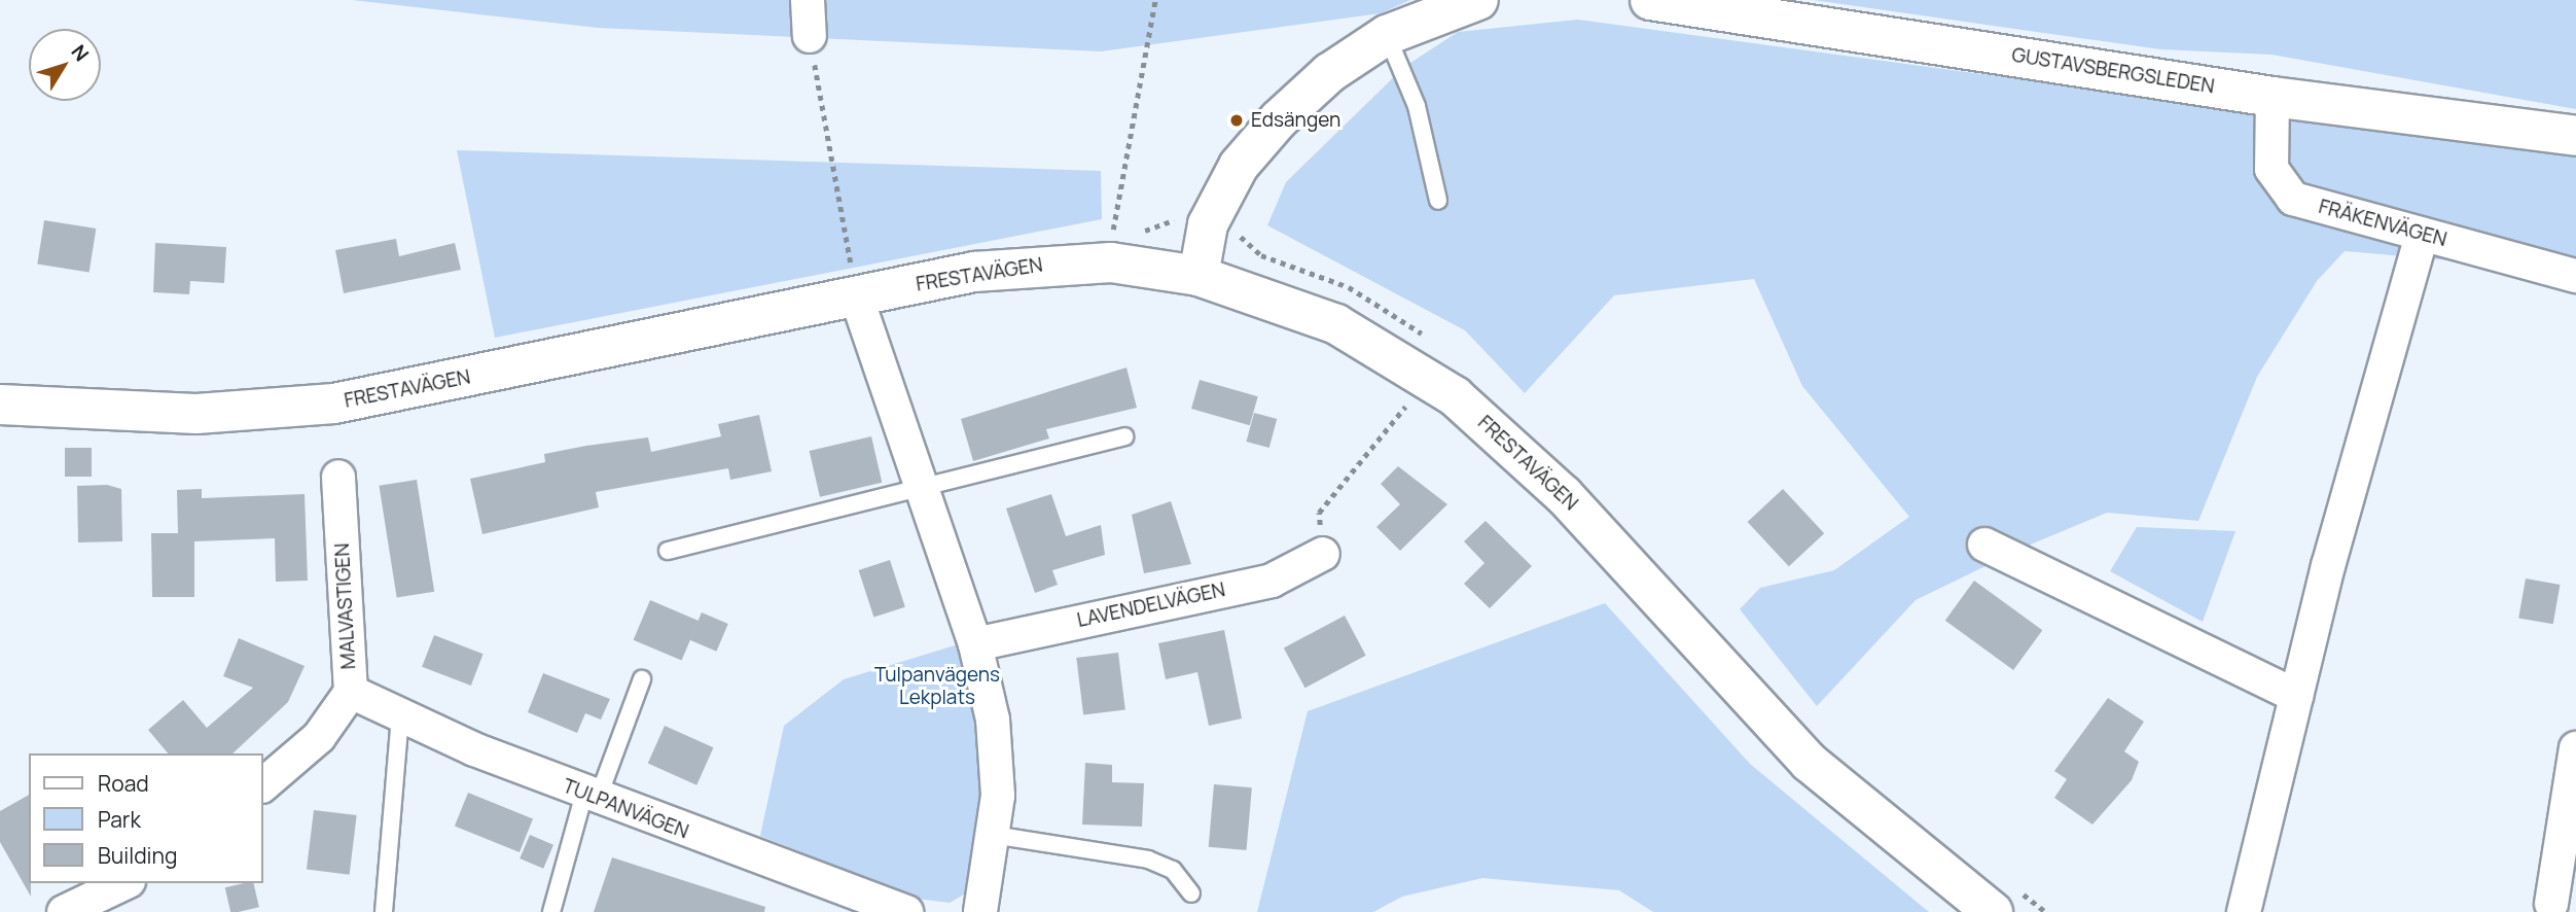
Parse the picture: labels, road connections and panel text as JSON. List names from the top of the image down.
{
  "streets": {
    "street": [
      "GUSTAVSBERGSLEDEN",
      "FRÄKENVÄGEN",
      "FRESTAVÄGEN",
      "LAVENDELVÄGEN",
      "MALVASTIGEN",
      "TULPANVÄGEN"
    ]
  },
  "crossings": [
    ["GUSTAVSBERGSLEDEN", "FRÄKENVÄGEN"],
    ["MALVASTIGEN", "TULPANVÄGEN"]
  ],
  "parks": ["Tulpanvägens Lekplats"],
  "places": ["Edsängen"],
  "legend": ["Road", "Park", "Building"],
  "north": "top right"
}
